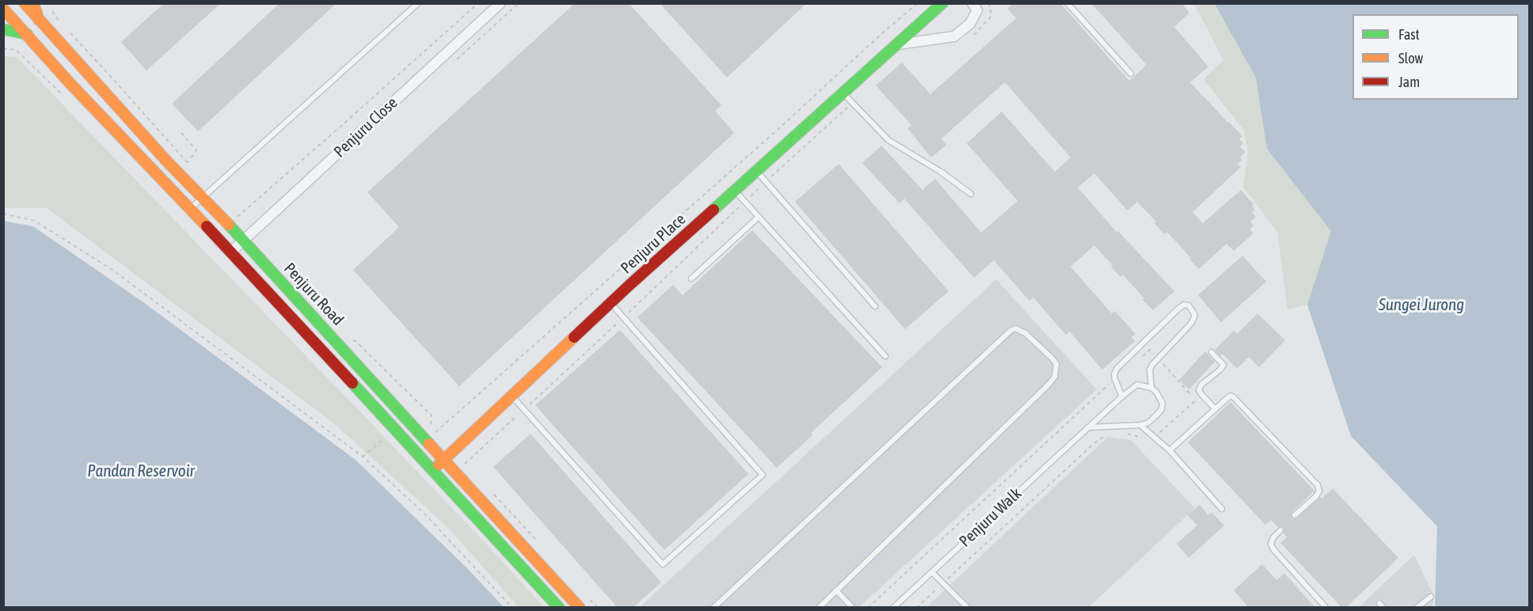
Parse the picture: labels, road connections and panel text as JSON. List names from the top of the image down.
{
  "streets": {
    "main road": ["Penjuru Place", "Penjuru Road"],
    "street": ["Penjuru Close"],
    "lane": ["Penjuru Walk"]
  },
  "crossings": [
    ["Penjuru Close", "Penjuru Road"],
    ["Penjuru Place", "Penjuru Road"]
  ],
  "water": ["Sungei Jurong", "Pandan Reservoir"],
  "legend": ["Fast", "Slow", "Jam"]
}
